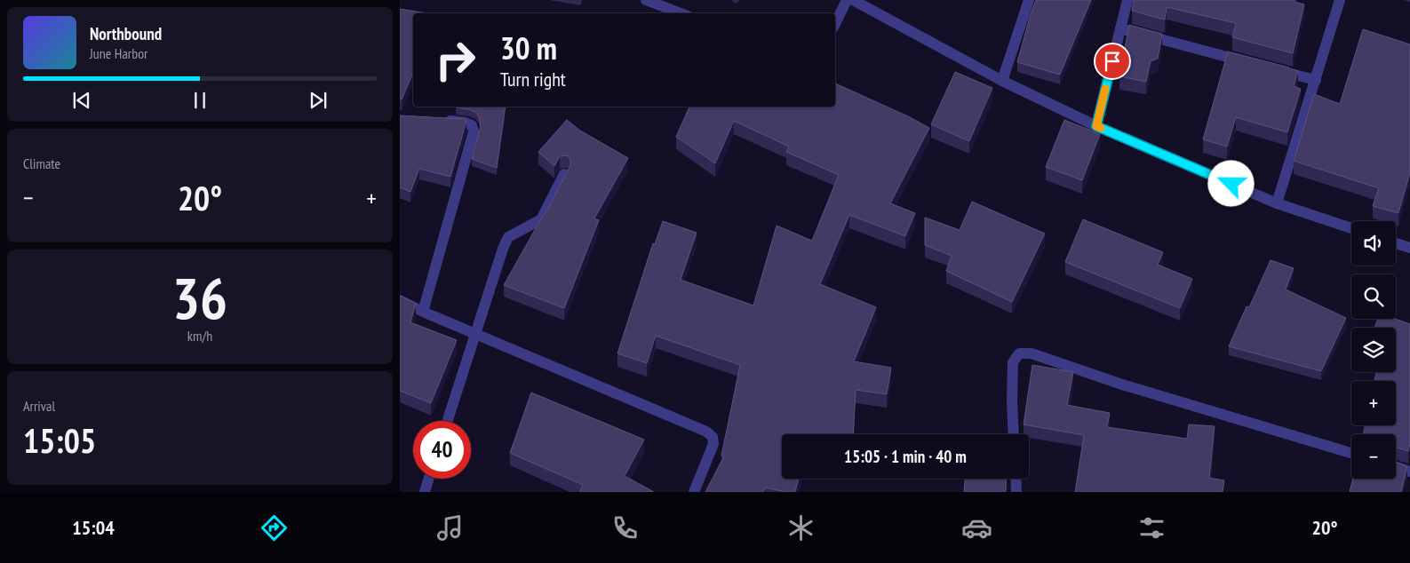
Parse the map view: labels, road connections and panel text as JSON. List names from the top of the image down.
{
  "page": {
    "turn": ["30 m", "Turn right"],
    "song": ["Northbound", "June Harbor"],
    "tile": [
      "Climate",
      ["36", "km/h"],
      ["Arrival", "15:05"]
    ],
    "heat": ["−", "20°", "+"],
    "map_buttons": ["+", "−"],
    "limit": "40",
    "trip": "15:05 · 1 min · 40 m",
    "tabs": ["15:04", "20°"]
  }
}
